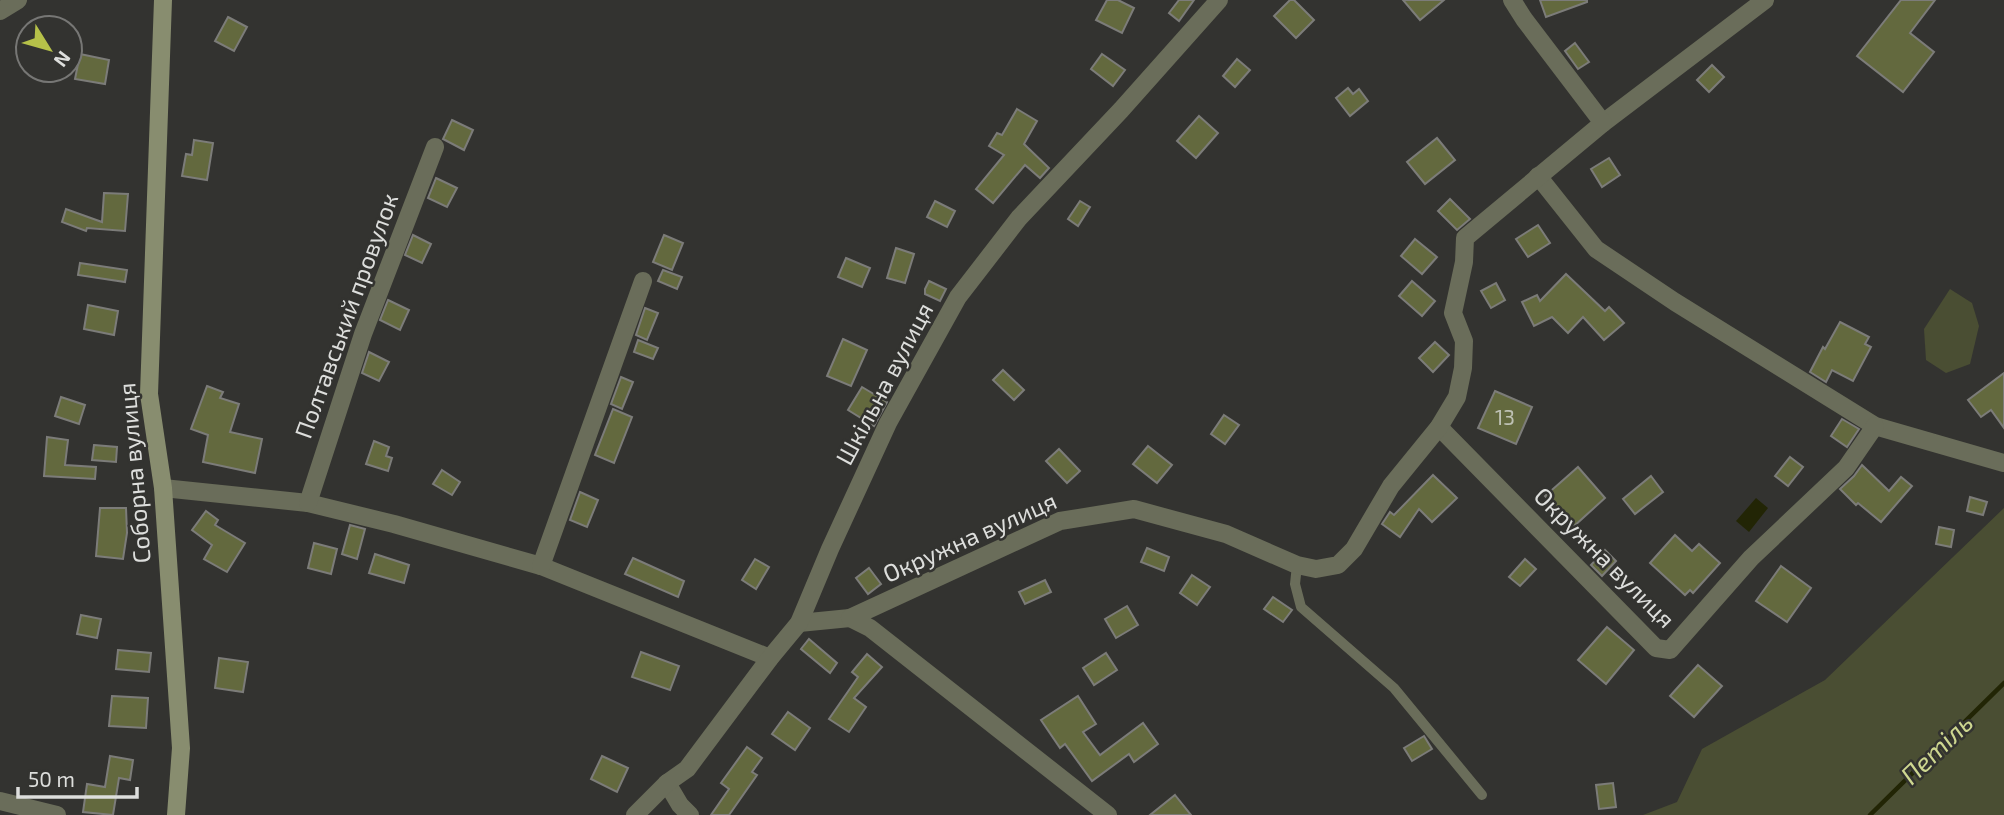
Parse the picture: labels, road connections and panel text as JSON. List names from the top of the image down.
{
  "streets": {
    "street": [
      "Полтавський провулок",
      "Шкільна вулиця",
      "Соборна вулиця",
      "Окружна вулиця"
    ]
  },
  "crossings": [
    ["Шкільна вулиця", "Окружна вулиця"]
  ],
  "water": ["Петіль"],
  "house_numbers": ["13"],
  "scale_bar": "50 m",
  "north": "bottom right"
}
